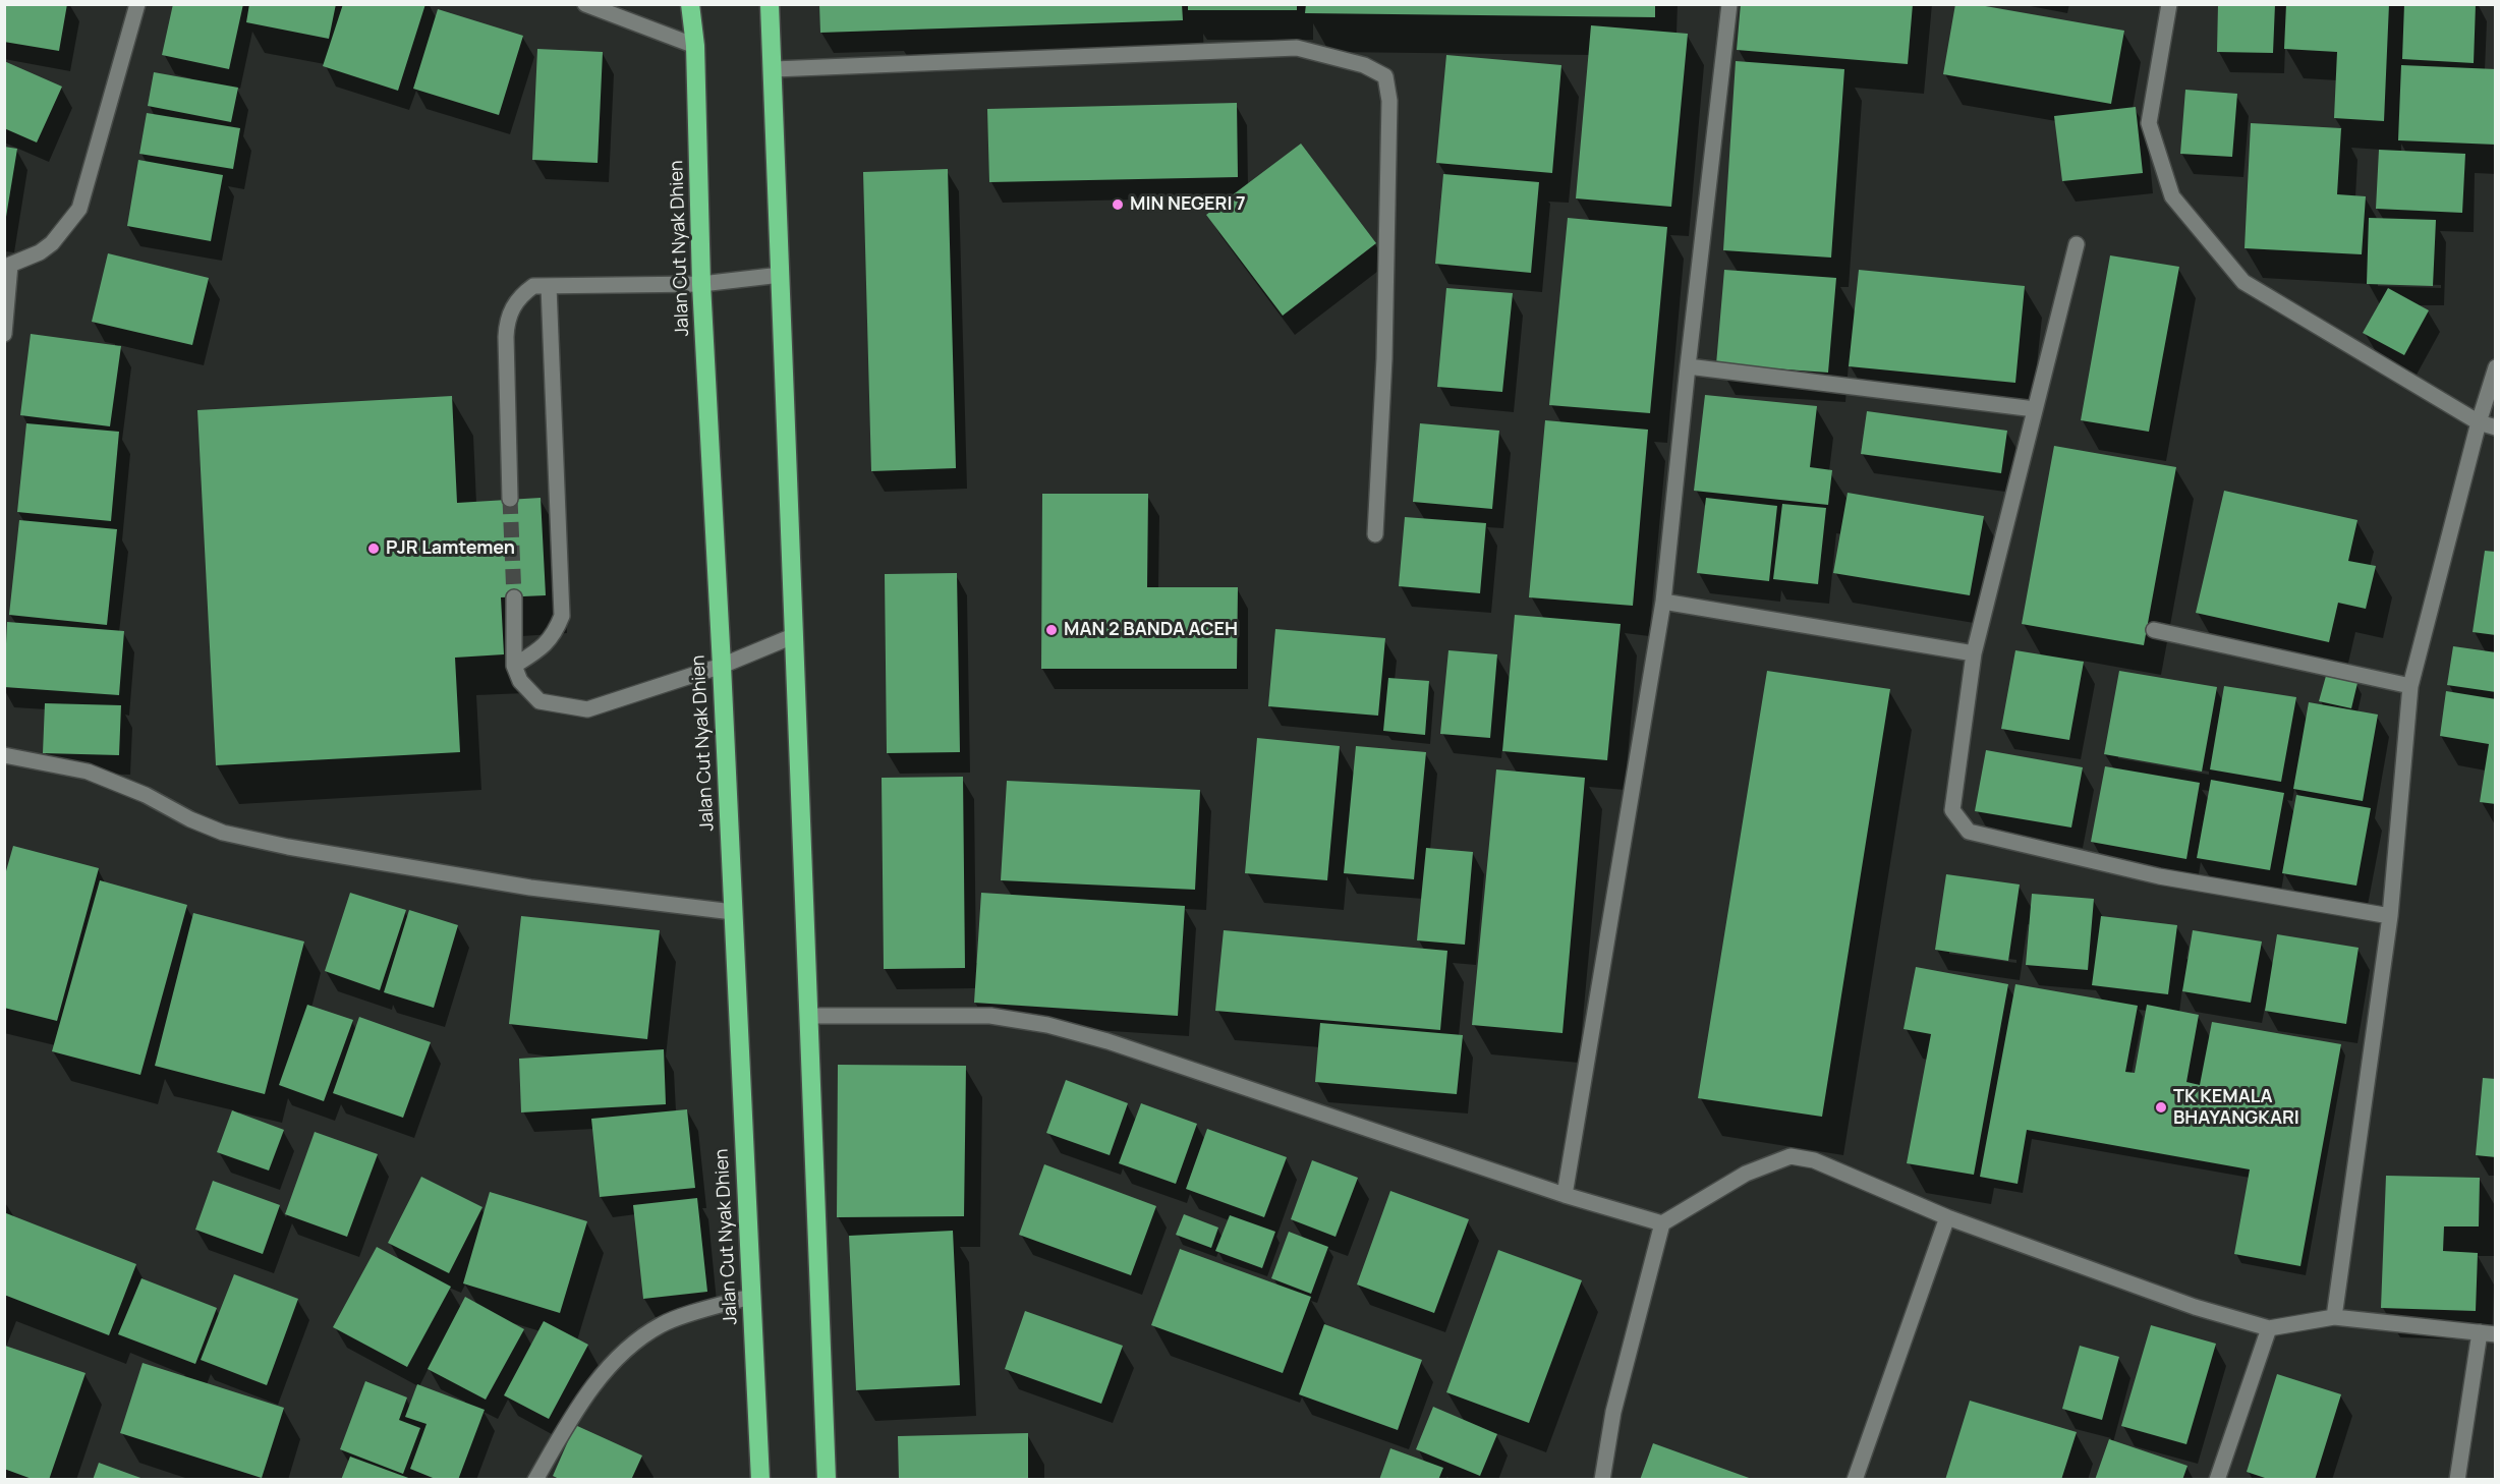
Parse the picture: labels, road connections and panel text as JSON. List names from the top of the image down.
{
  "streets": {
    "highway": ["Jalan Cut Nyak Dhien"]
  },
  "places": [
    "MIN NEGERI 7",
    "PJR Lamtemen",
    "MAN 2 BANDA ACEH",
    "TK KEMALA BHAYANGKARI"
  ]
}
